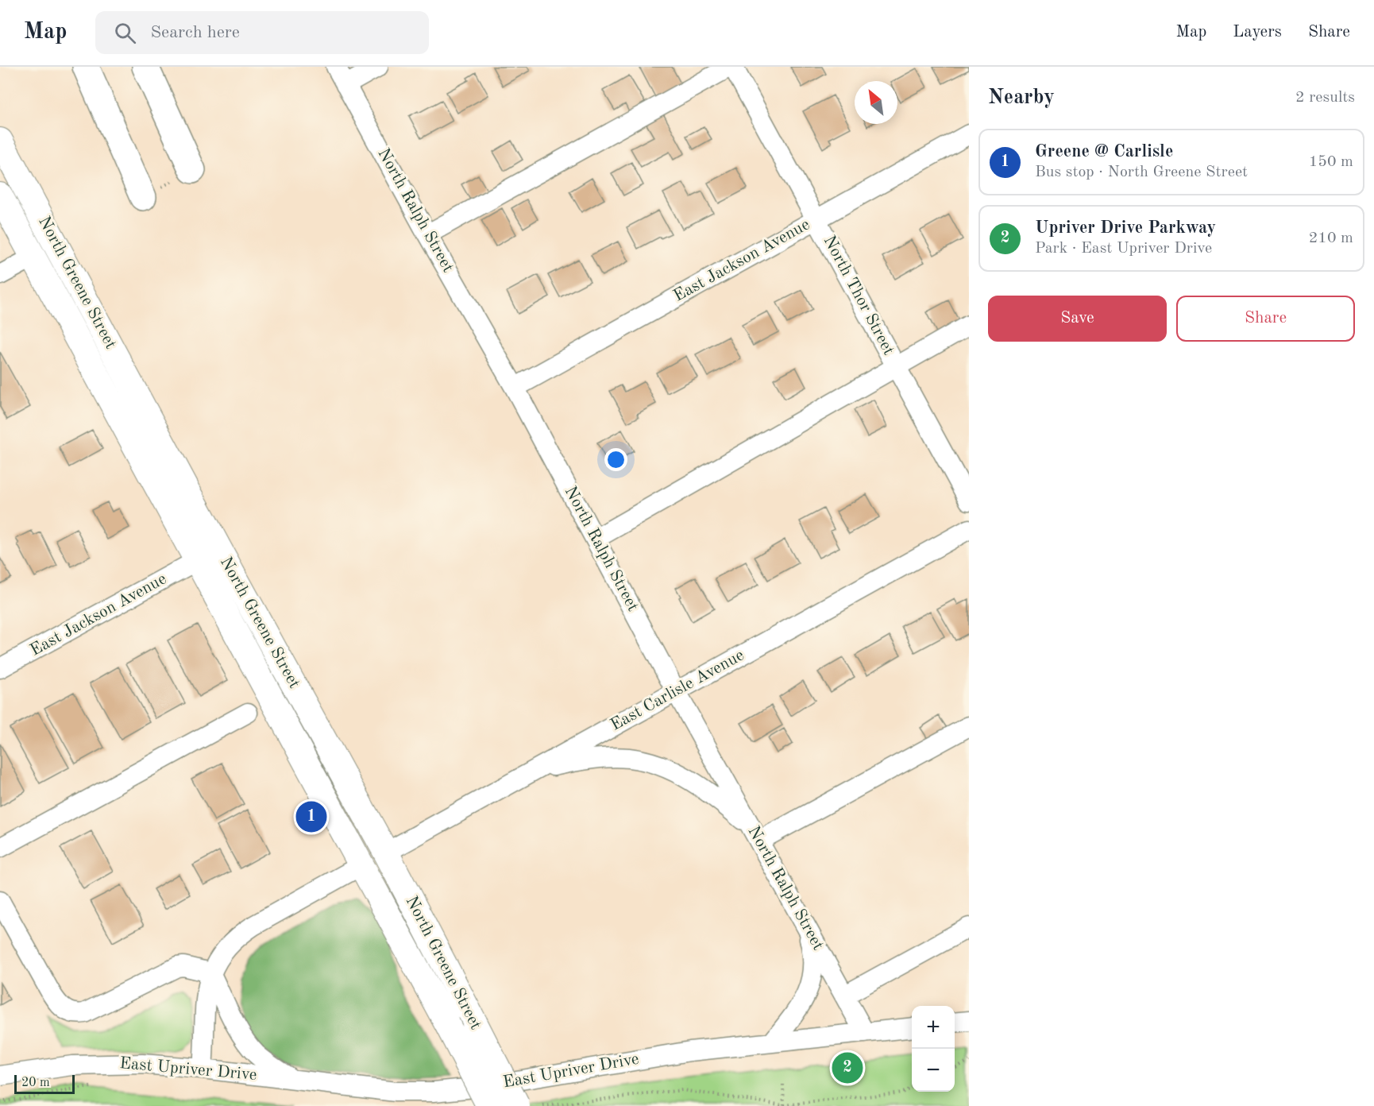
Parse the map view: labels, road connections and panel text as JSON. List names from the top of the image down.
{
  "streets": {
    "main road": ["North Greene Street"],
    "street": [
      "North Ralph Street",
      "East Jackson Avenue",
      "North Thor Street",
      "East Carlisle Avenue",
      "East Upriver Drive"
    ]
  },
  "crossings": [
    ["North Ralph Street", "East Jackson Avenue"],
    ["North Ralph Street", "East Carlisle Avenue"],
    ["North Ralph Street", "East Upriver Drive"],
    ["East Jackson Avenue", "North Greene Street"],
    ["East Jackson Avenue", "North Thor Street"],
    ["North Greene Street", "East Carlisle Avenue"]
  ],
  "scale_bar": "20 m",
  "north": "top left",
  "page": {
    "header": "Map",
    "search": "Search here",
    "nav": ["Map", "Layers", "Share"],
    "heading": ["Nearby", "2 results"],
    "list": [
      {
        "mark": "1",
        "name": "Greene @ Carlisle",
        "note": "Bus stop · North Greene Street",
        "value": "150 m"
      },
      {
        "mark": "2",
        "name": "Upriver Drive Parkway",
        "note": "Park · East Upriver Drive",
        "value": "210 m"
      }
    ],
    "buttons": ["Save", "Share"],
    "pins": ["1", "2"],
    "map_buttons": ["+", "−"],
    "scale": "20 m"
  }
}
